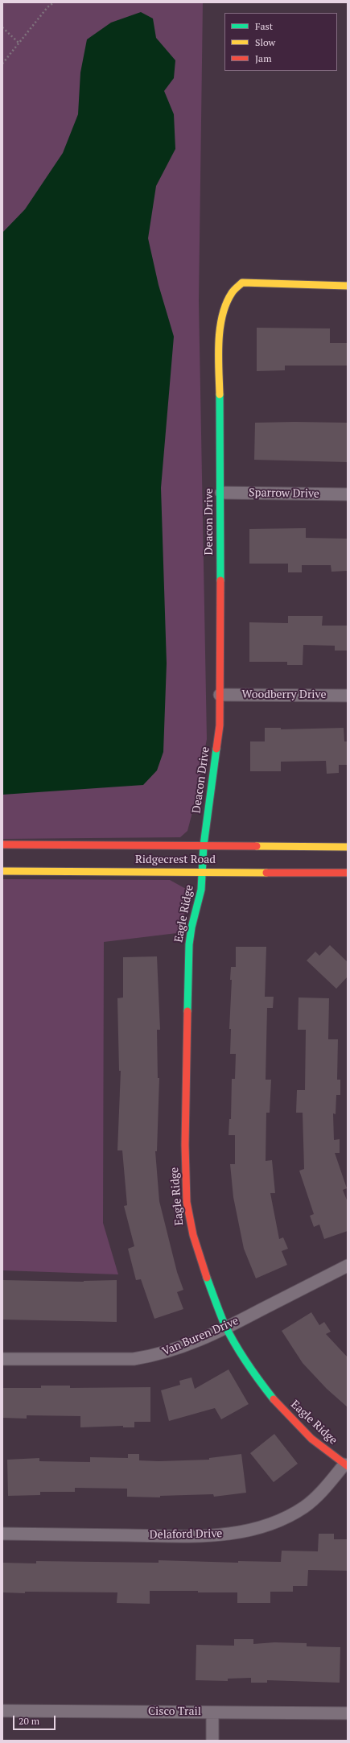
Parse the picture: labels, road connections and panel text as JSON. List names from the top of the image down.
{
  "streets": {
    "street": [
      "Sparrow Drive",
      "Deacon Drive",
      "Woodberry Drive",
      "Ridgecrest Road",
      "Eagle Ridge",
      "Van Buren Drive",
      "Delaford Drive",
      "Cisco Trail"
    ]
  },
  "crossings": [
    ["Sparrow Drive", "Deacon Drive"],
    ["Deacon Drive", "Woodberry Drive"],
    ["Deacon Drive", "Ridgecrest Road"],
    ["Deacon Drive", "Eagle Ridge"],
    ["Ridgecrest Road", "Eagle Ridge"],
    ["Eagle Ridge", "Van Buren Drive"],
    ["Eagle Ridge", "Delaford Drive"]
  ],
  "legend": ["Fast", "Slow", "Jam"],
  "scale_bar": "20 m"
}
